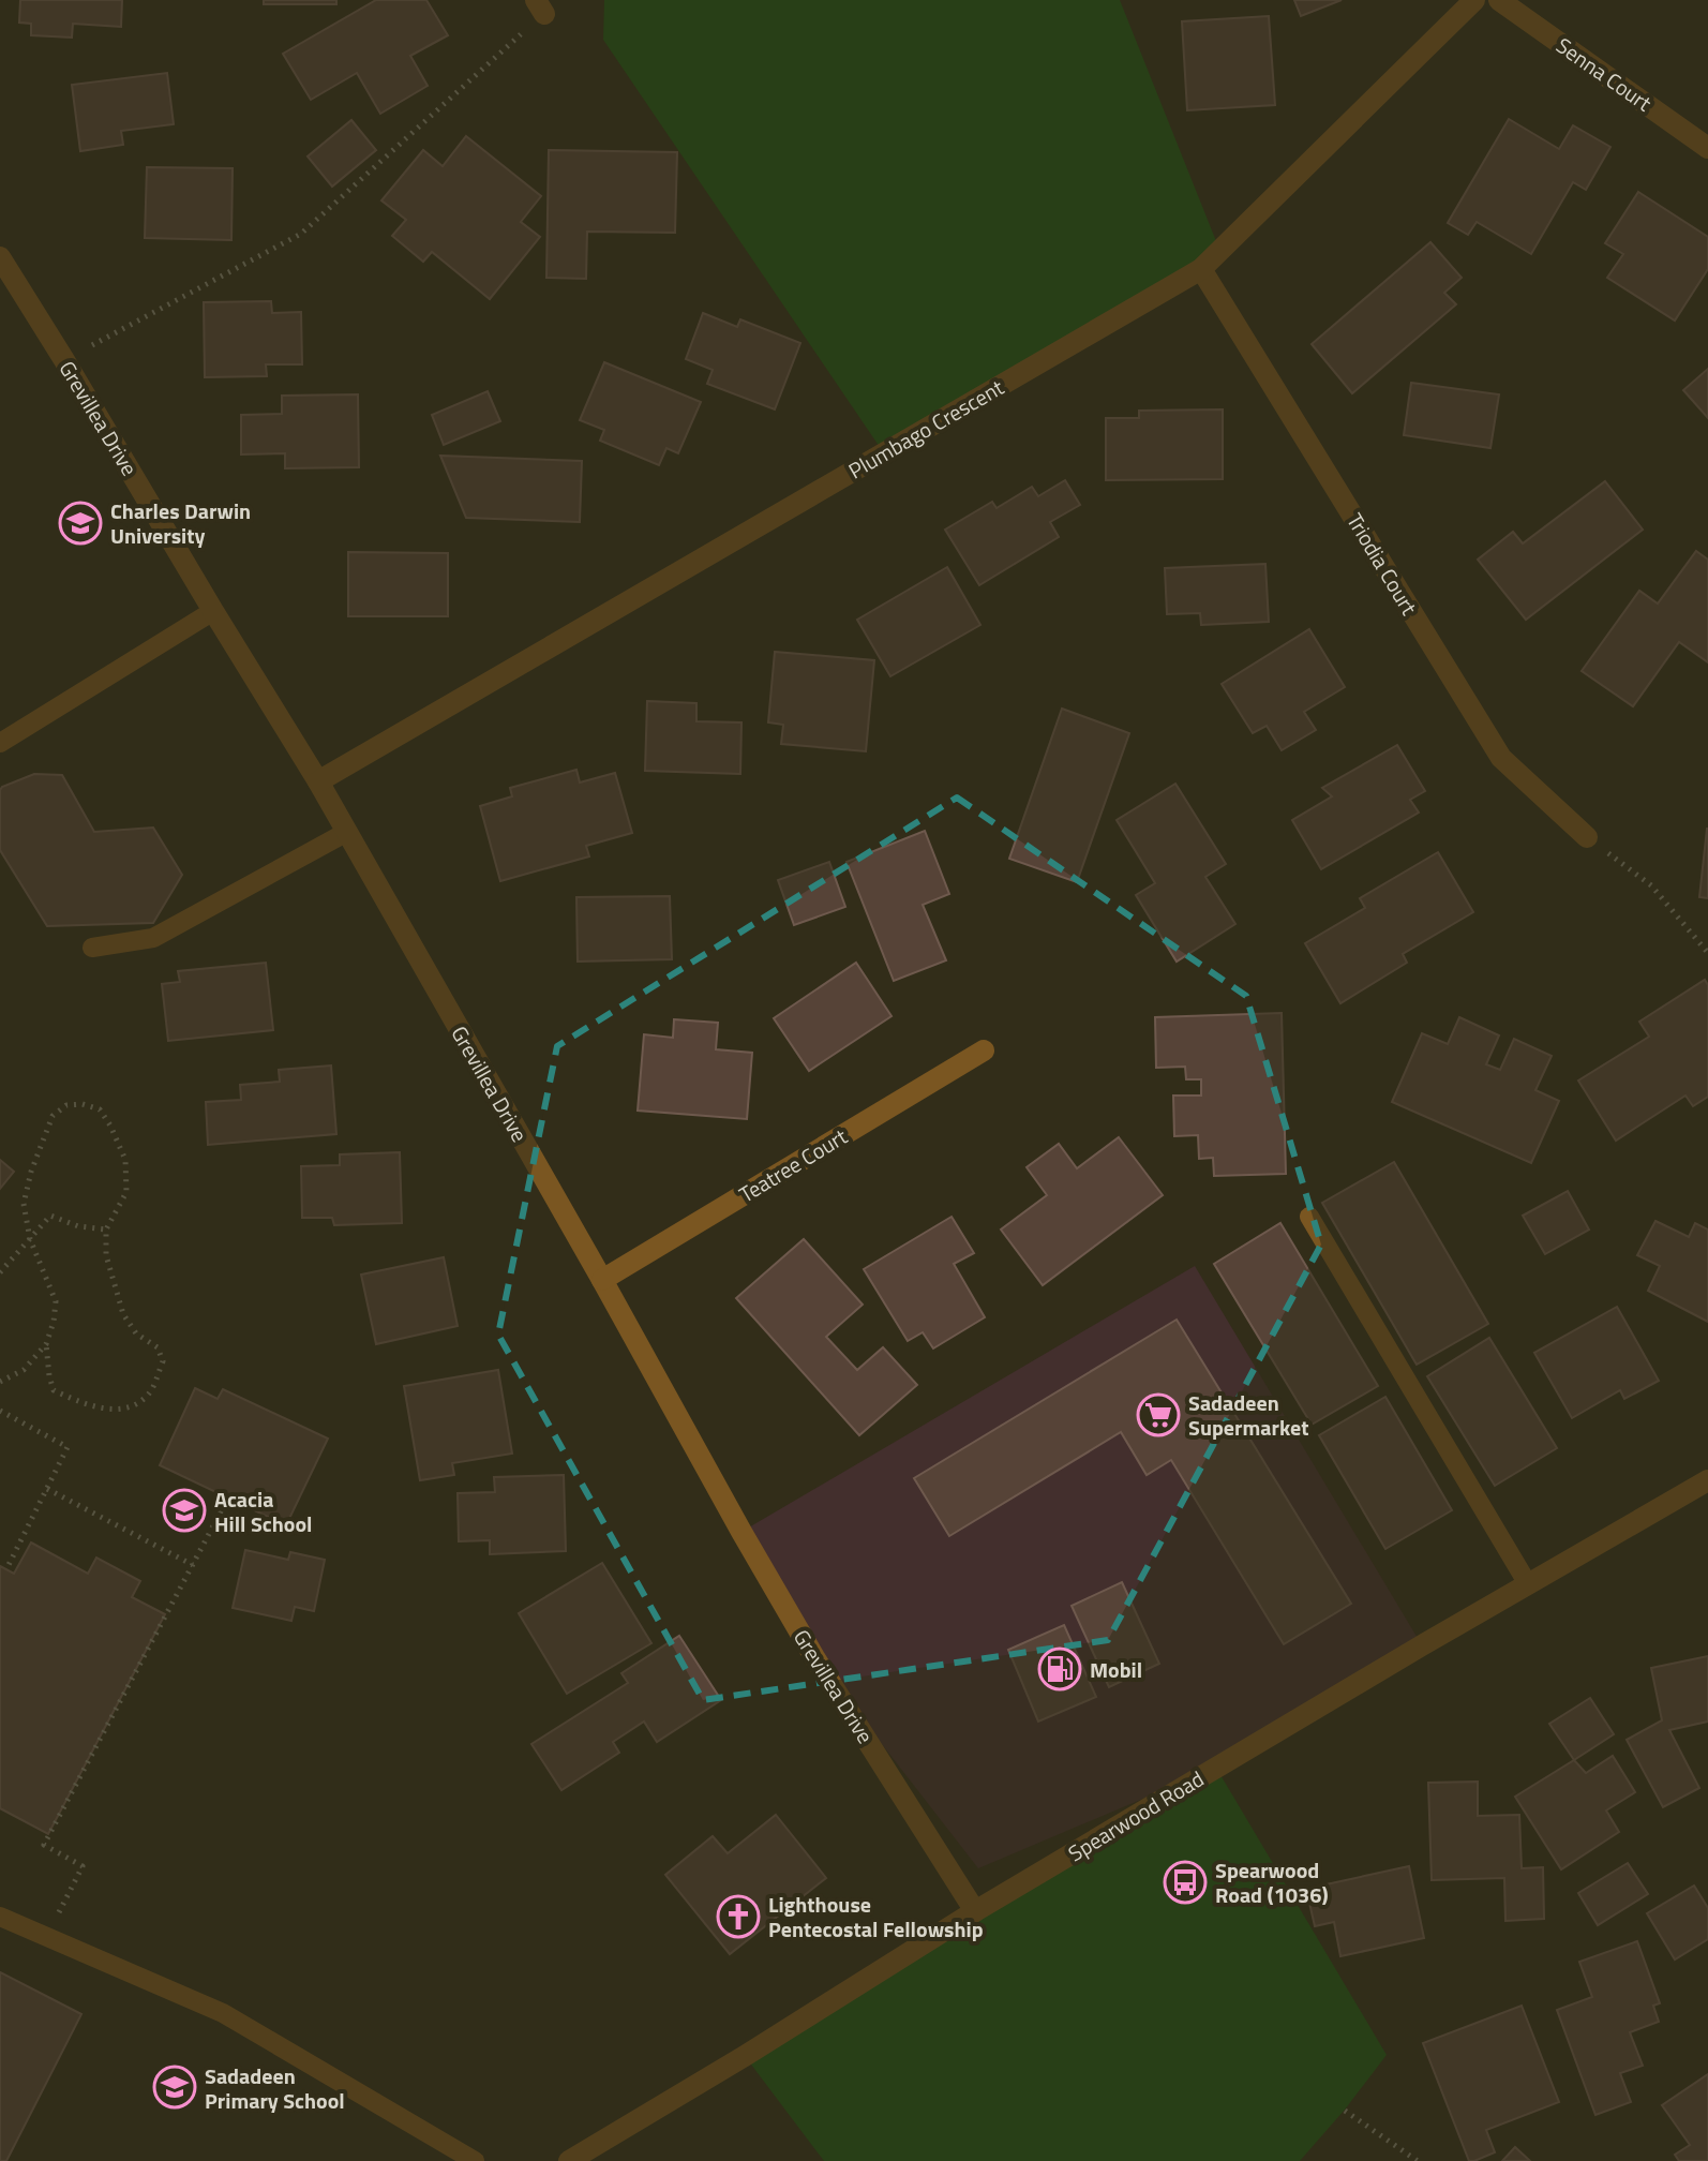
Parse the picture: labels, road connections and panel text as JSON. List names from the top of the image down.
{
  "streets": {
    "street": [
      "Senna Court",
      "Grevillea Drive",
      "Plumbago Crescent",
      "Triodia Court",
      "Teatree Court",
      "Spearwood Road"
    ]
  },
  "crossings": [
    ["Grevillea Drive", "Plumbago Crescent"],
    ["Grevillea Drive", "Teatree Court"],
    ["Grevillea Drive", "Spearwood Road"],
    ["Plumbago Crescent", "Triodia Court"]
  ],
  "places": {
    "school or university": ["Charles Darwin University", "Acacia Hill School", "Sadadeen Primary School"],
    "supermarket": ["Sadadeen Supermarket"],
    "fuel station": ["Mobil"],
    "bus stop": ["Spearwood Road (1036)"],
    "church": ["Lighthouse Pentecostal Fellowship"]
  }
}
